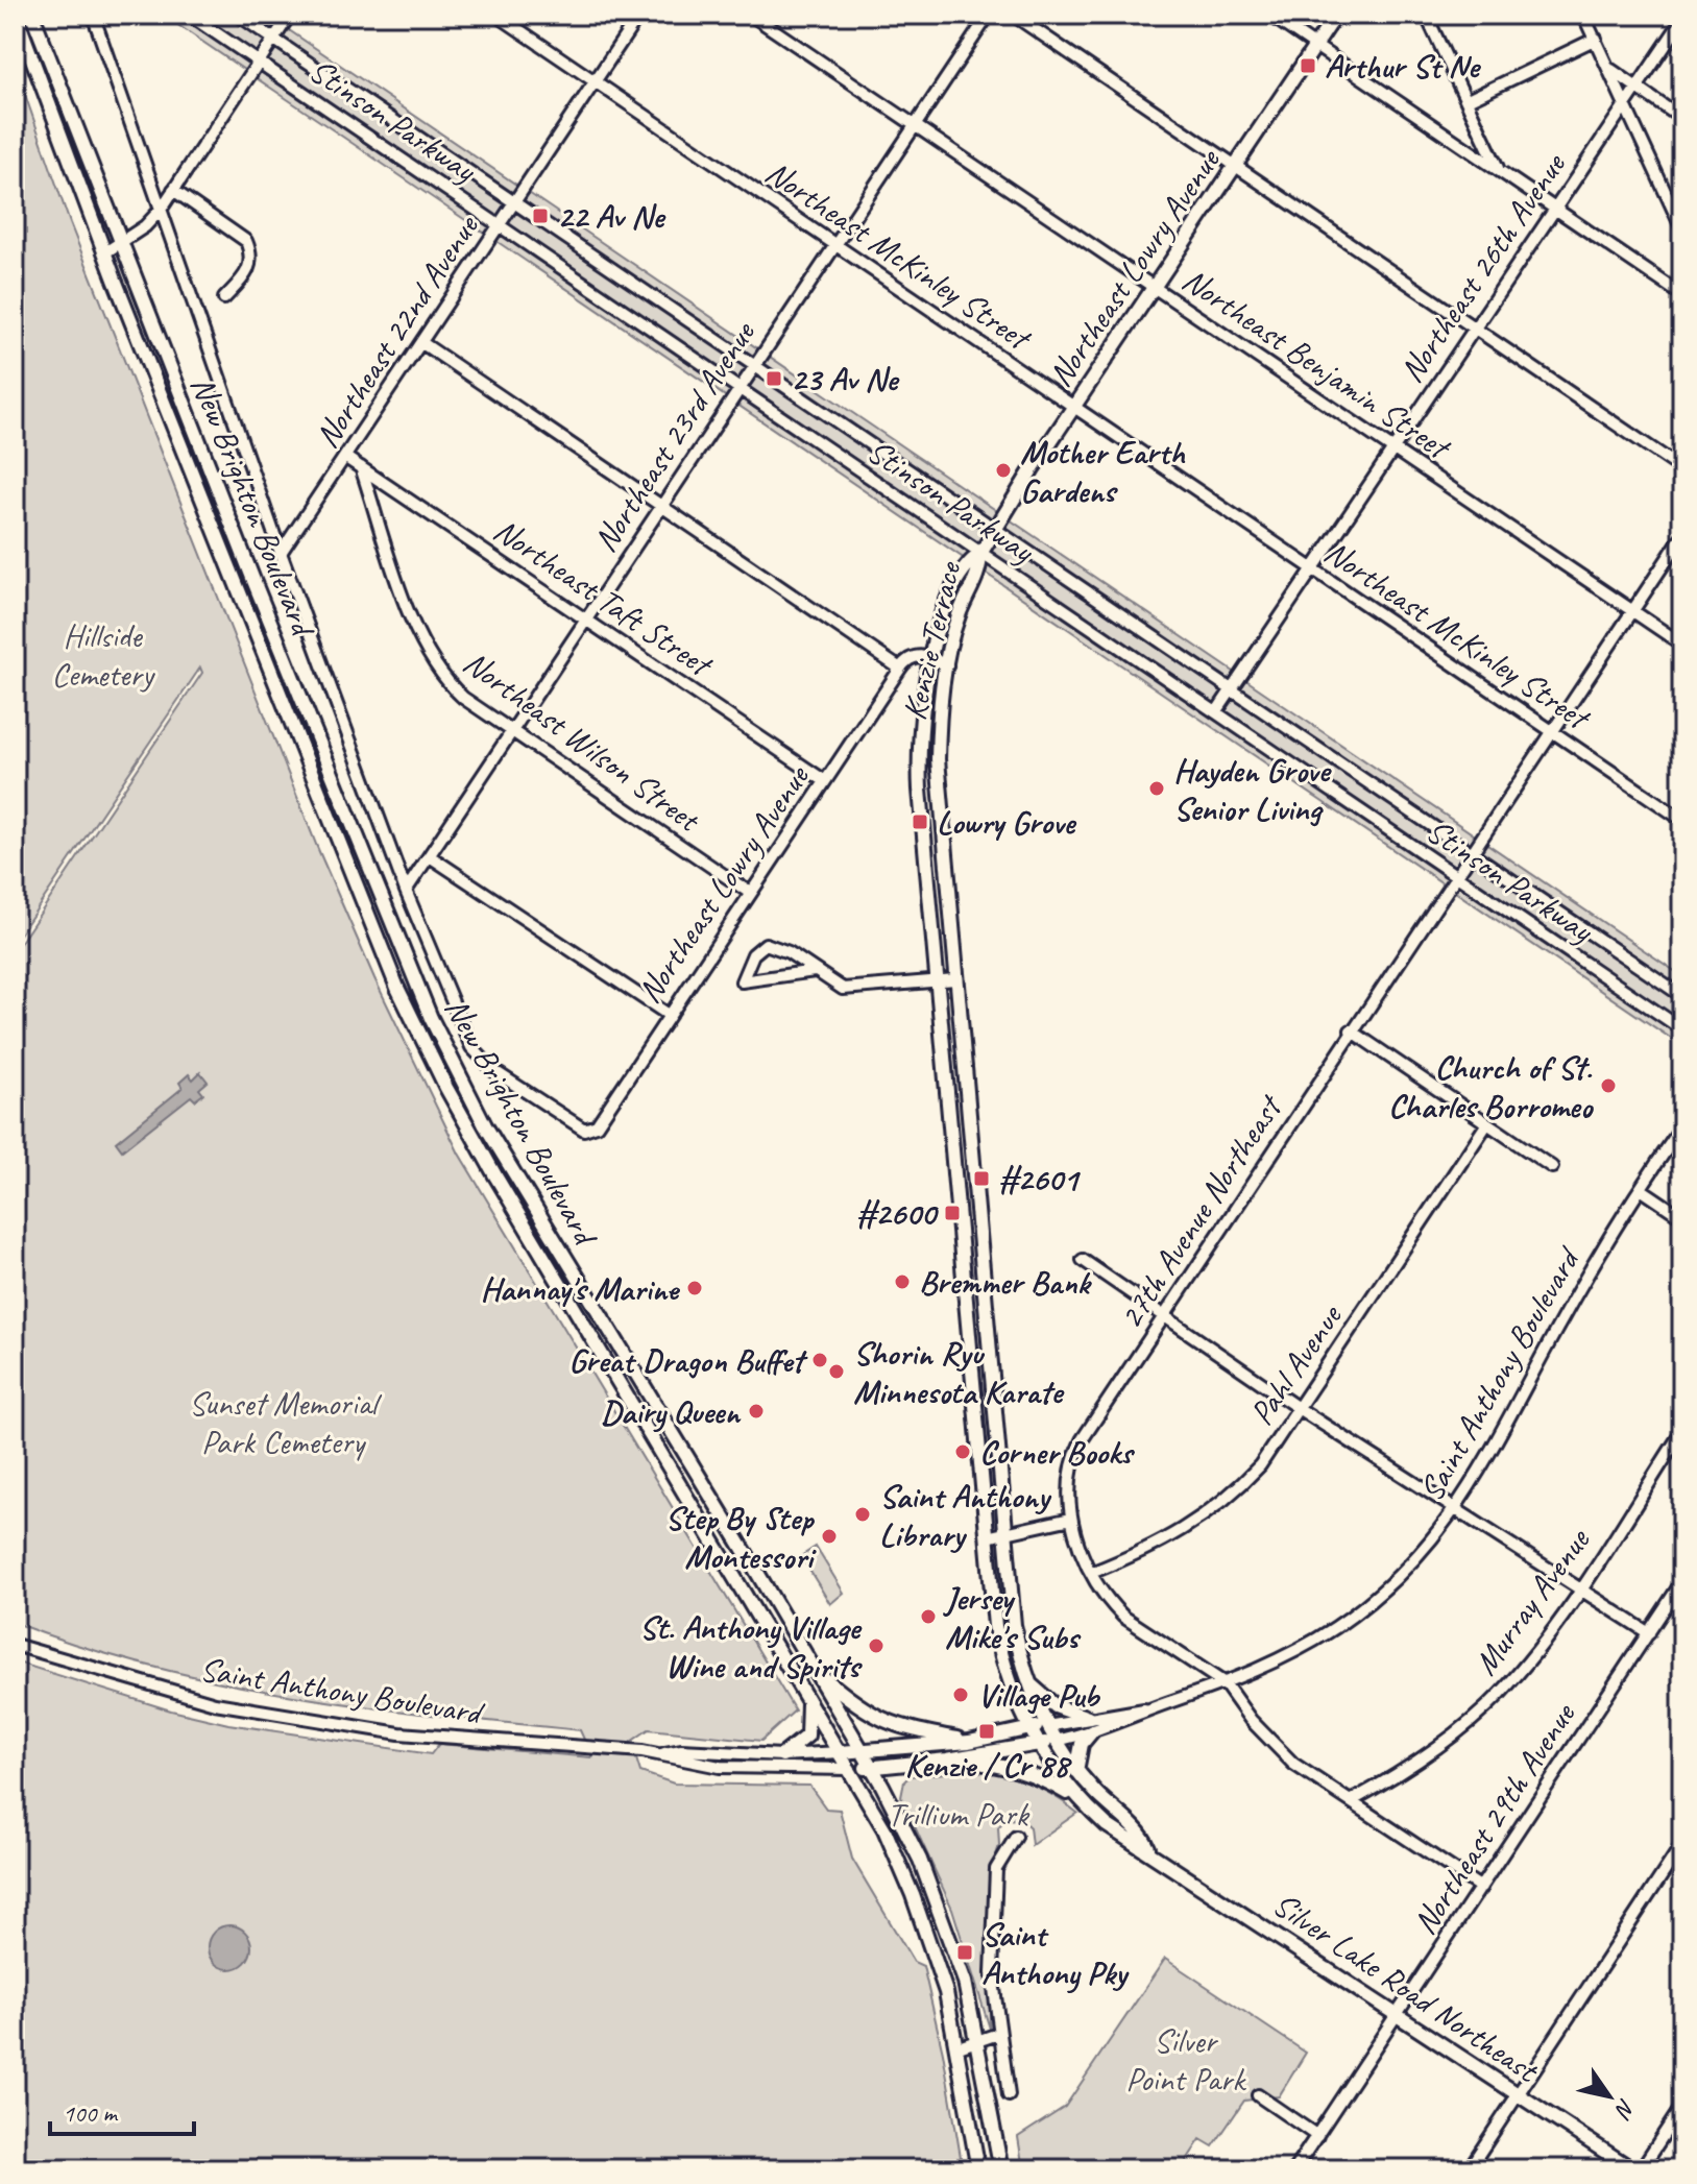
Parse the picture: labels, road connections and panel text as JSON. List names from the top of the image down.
{
  "streets": {
    "main road": [
      "Northeast Lowry Avenue",
      "New Brighton Boulevard",
      "Kenzie Terrace",
      "Saint Anthony Boulevard",
      "Silver Lake Road Northeast"
    ],
    "street": [
      "Stinson Parkway",
      "Northeast McKinley Street",
      "Northeast 26th Avenue",
      "Northeast 22nd Avenue",
      "Northeast Benjamin Street",
      "Northeast 23rd Avenue",
      "Northeast Taft Street",
      "Northeast Wilson Street",
      "27th Avenue Northeast",
      "Pahl Avenue",
      "Murray Avenue",
      "Northeast 29th Avenue"
    ]
  },
  "crossings": [
    ["Stinson Parkway", "Northeast Lowry Avenue"],
    ["Stinson Parkway", "Northeast 26th Avenue"],
    ["Stinson Parkway", "Northeast 22nd Avenue"],
    ["Stinson Parkway", "Northeast 23rd Avenue"],
    ["Stinson Parkway", "Kenzie Terrace"],
    ["Stinson Parkway", "27th Avenue Northeast"],
    ["Northeast McKinley Street", "Northeast Lowry Avenue"],
    ["Northeast McKinley Street", "Northeast 26th Avenue"],
    ["Northeast McKinley Street", "Northeast 22nd Avenue"],
    ["Northeast McKinley Street", "Northeast 23rd Avenue"],
    ["Northeast McKinley Street", "27th Avenue Northeast"],
    ["Northeast Lowry Avenue", "Northeast Benjamin Street"],
    ["Northeast Lowry Avenue", "New Brighton Boulevard"],
    ["Northeast Lowry Avenue", "Northeast Taft Street"],
    ["Northeast Lowry Avenue", "Kenzie Terrace"],
    ["Northeast Lowry Avenue", "Northeast Wilson Street"],
    ["Northeast 26th Avenue", "Northeast Benjamin Street"],
    ["Northeast 22nd Avenue", "New Brighton Boulevard"],
    ["Northeast 22nd Avenue", "Northeast Taft Street"],
    ["Northeast Benjamin Street", "Northeast 23rd Avenue"],
    ["Northeast Benjamin Street", "27th Avenue Northeast"],
    ["Northeast 23rd Avenue", "New Brighton Boulevard"],
    ["Northeast 23rd Avenue", "Northeast Taft Street"],
    ["Northeast 23rd Avenue", "Northeast Wilson Street"],
    ["New Brighton Boulevard", "Saint Anthony Boulevard"],
    ["Northeast Taft Street", "Northeast Wilson Street"],
    ["Kenzie Terrace", "Saint Anthony Boulevard"],
    ["Kenzie Terrace", "Silver Lake Road Northeast"],
    ["27th Avenue Northeast", "Pahl Avenue"],
    ["27th Avenue Northeast", "Saint Anthony Boulevard"],
    ["Saint Anthony Boulevard", "Silver Lake Road Northeast"],
    ["Northeast 29th Avenue", "Silver Lake Road Northeast"]
  ],
  "parks": [
    "Hillside Cemetery",
    "Sunset Memorial Park Cemetery",
    "Trillium Park",
    "Silver Point Park"
  ],
  "places": {
    "transit": [
      "Arthur St Ne",
      "22 Av Ne",
      "23 Av Ne",
      "Lowry Grove",
      "#2601",
      "#2600",
      "Kenzie / Cr 88",
      "Saint Anthony Pky"
    ],
    "other": [
      "Mother Earth Gardens",
      "Hayden Grove Senior Living",
      "Church of St. Charles Borromeo",
      "Bremmer Bank",
      "Hannay's Marine",
      "Great Dragon Buffet",
      "Shorin Ryu Minnesota Karate",
      "Dairy Queen",
      "Corner Books",
      "Saint Anthony Library",
      "Step By Step Montessori",
      "Jersey Mike's Subs",
      "St. Anthony Village Wine and Spirits",
      "Village Pub"
    ]
  },
  "scale_bar": "100 m",
  "north": "bottom right"
}
